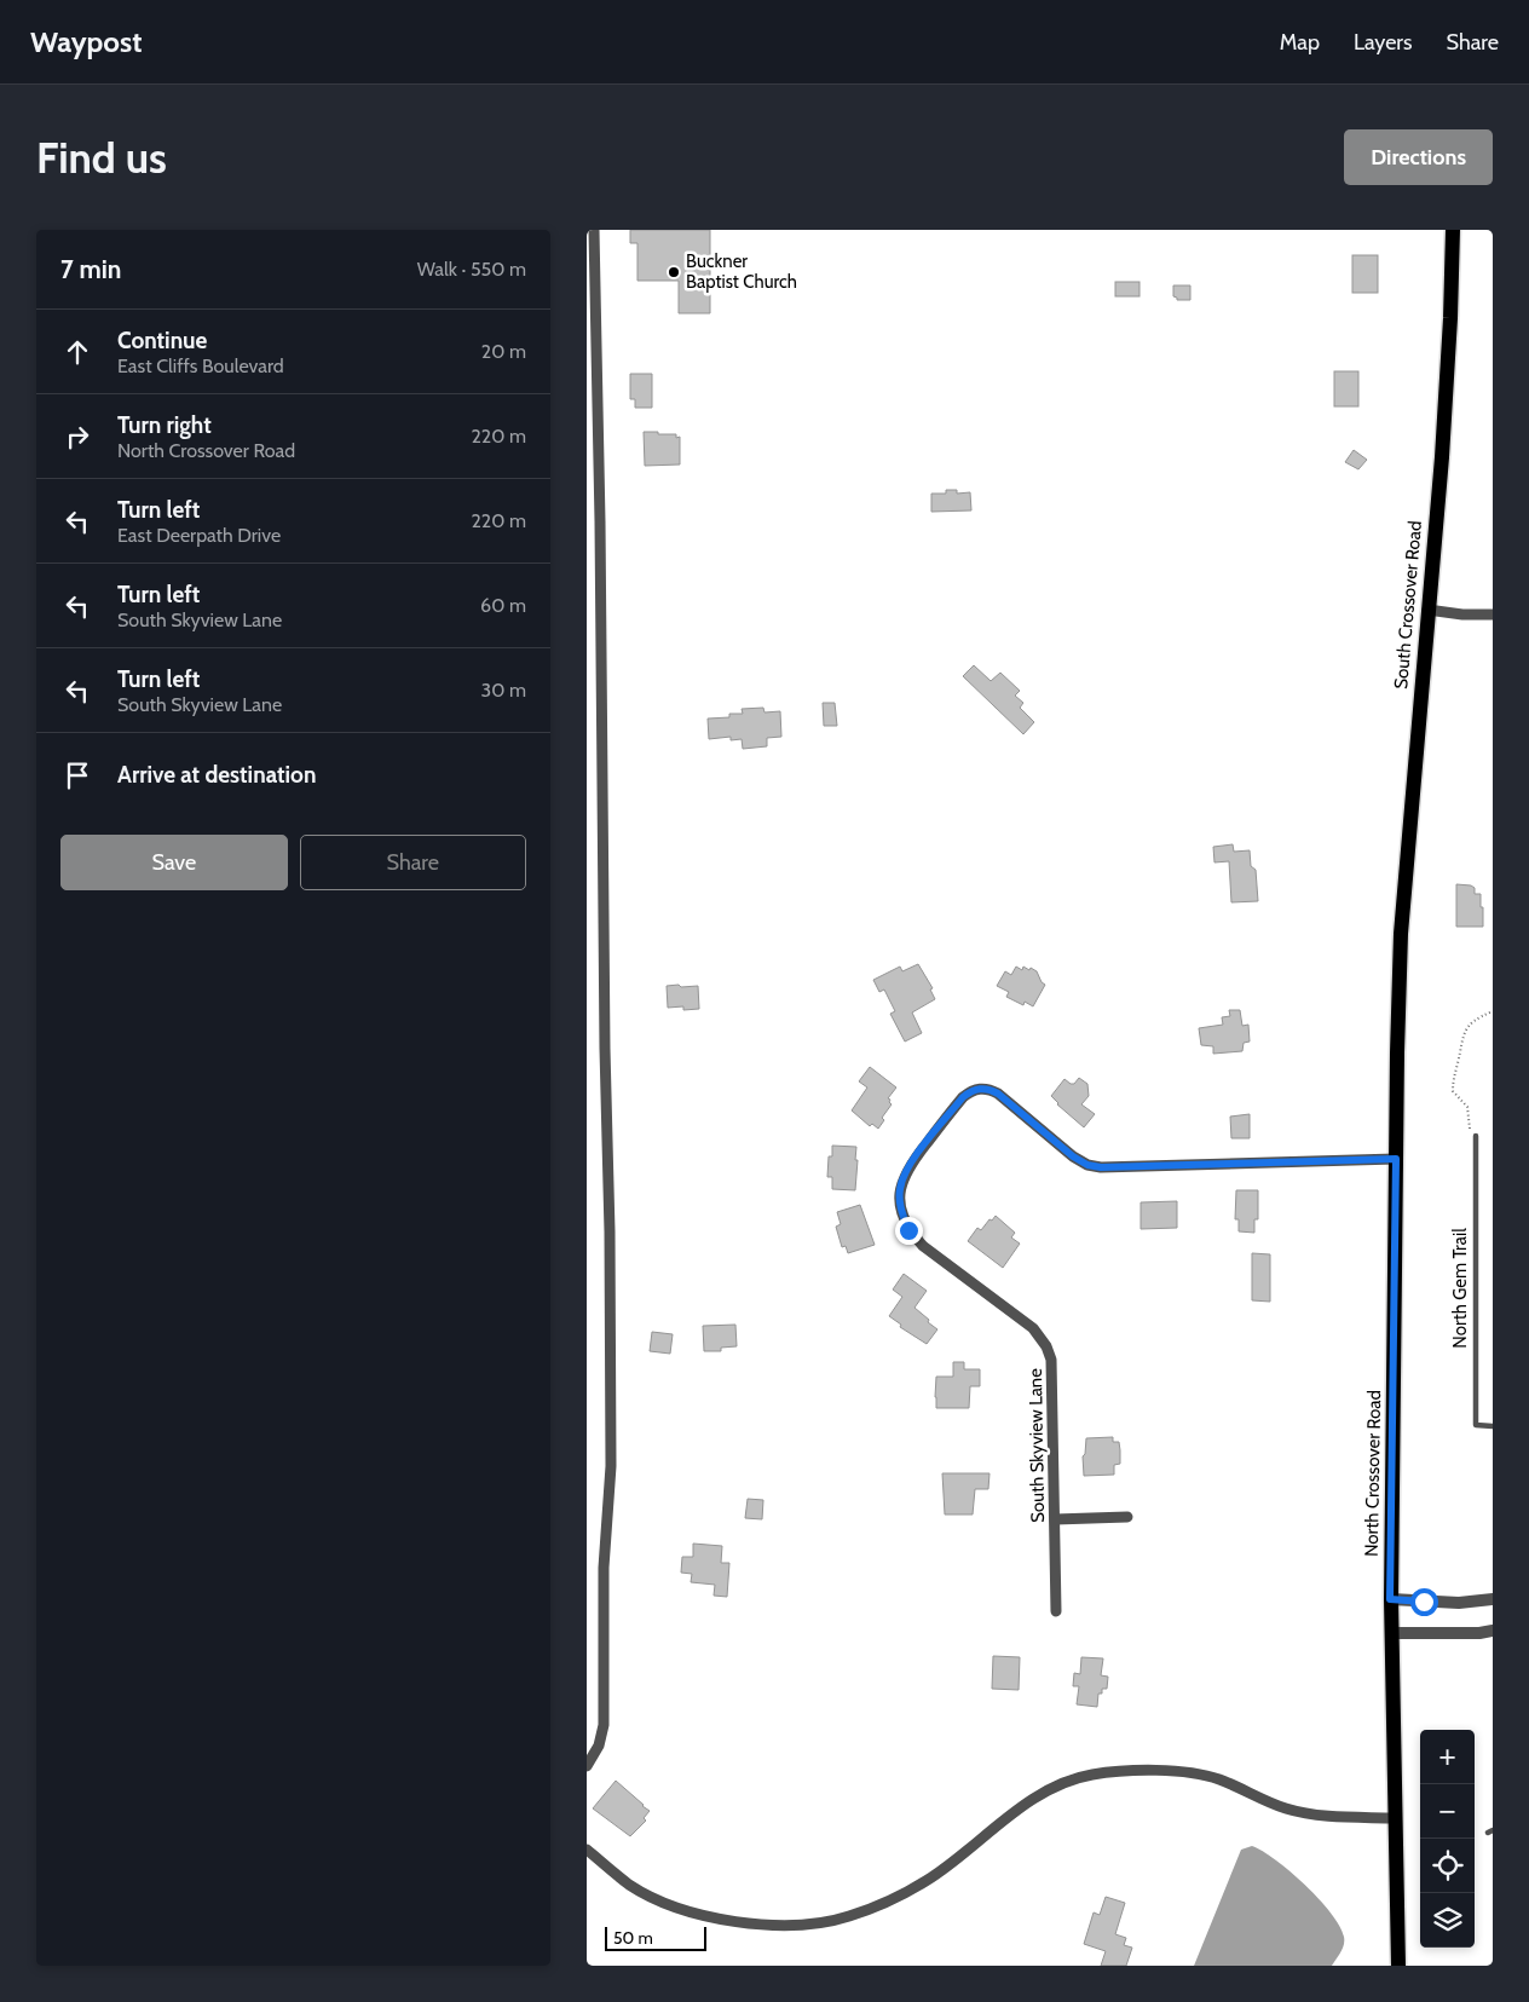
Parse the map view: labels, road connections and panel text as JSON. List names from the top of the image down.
{
  "streets": {
    "main road": ["South Crossover Road", "North Crossover Road"],
    "street": ["South Skyview Lane"],
    "lane": ["North Gem Trail"]
  },
  "crossings": [
    ["South Crossover Road", "North Crossover Road"],
    ["South Skyview Lane", "North Crossover Road"]
  ],
  "places": ["Buckner Baptist Church"],
  "scale_bar": "50 m",
  "page": {
    "header": "Waypost",
    "nav": ["Map", "Layers", "Share"],
    "buttons": [
      "Directions",
      ["Save", "Share"]
    ],
    "title": "Find us",
    "heading": ["7 min", "Walk · 550 m"],
    "list": [
      ["Continue", "East Cliffs Boulevard", "20 m"],
      ["Turn right", "North Crossover Road", "220 m"],
      ["Turn left", "East Deerpath Drive", "220 m"],
      ["Turn left", "South Skyview Lane", "60 m"],
      ["Turn left", "South Skyview Lane", "30 m"],
      "Arrive at destination"
    ],
    "map_buttons": ["+", "−"],
    "scale": "50 m"
  }
}
